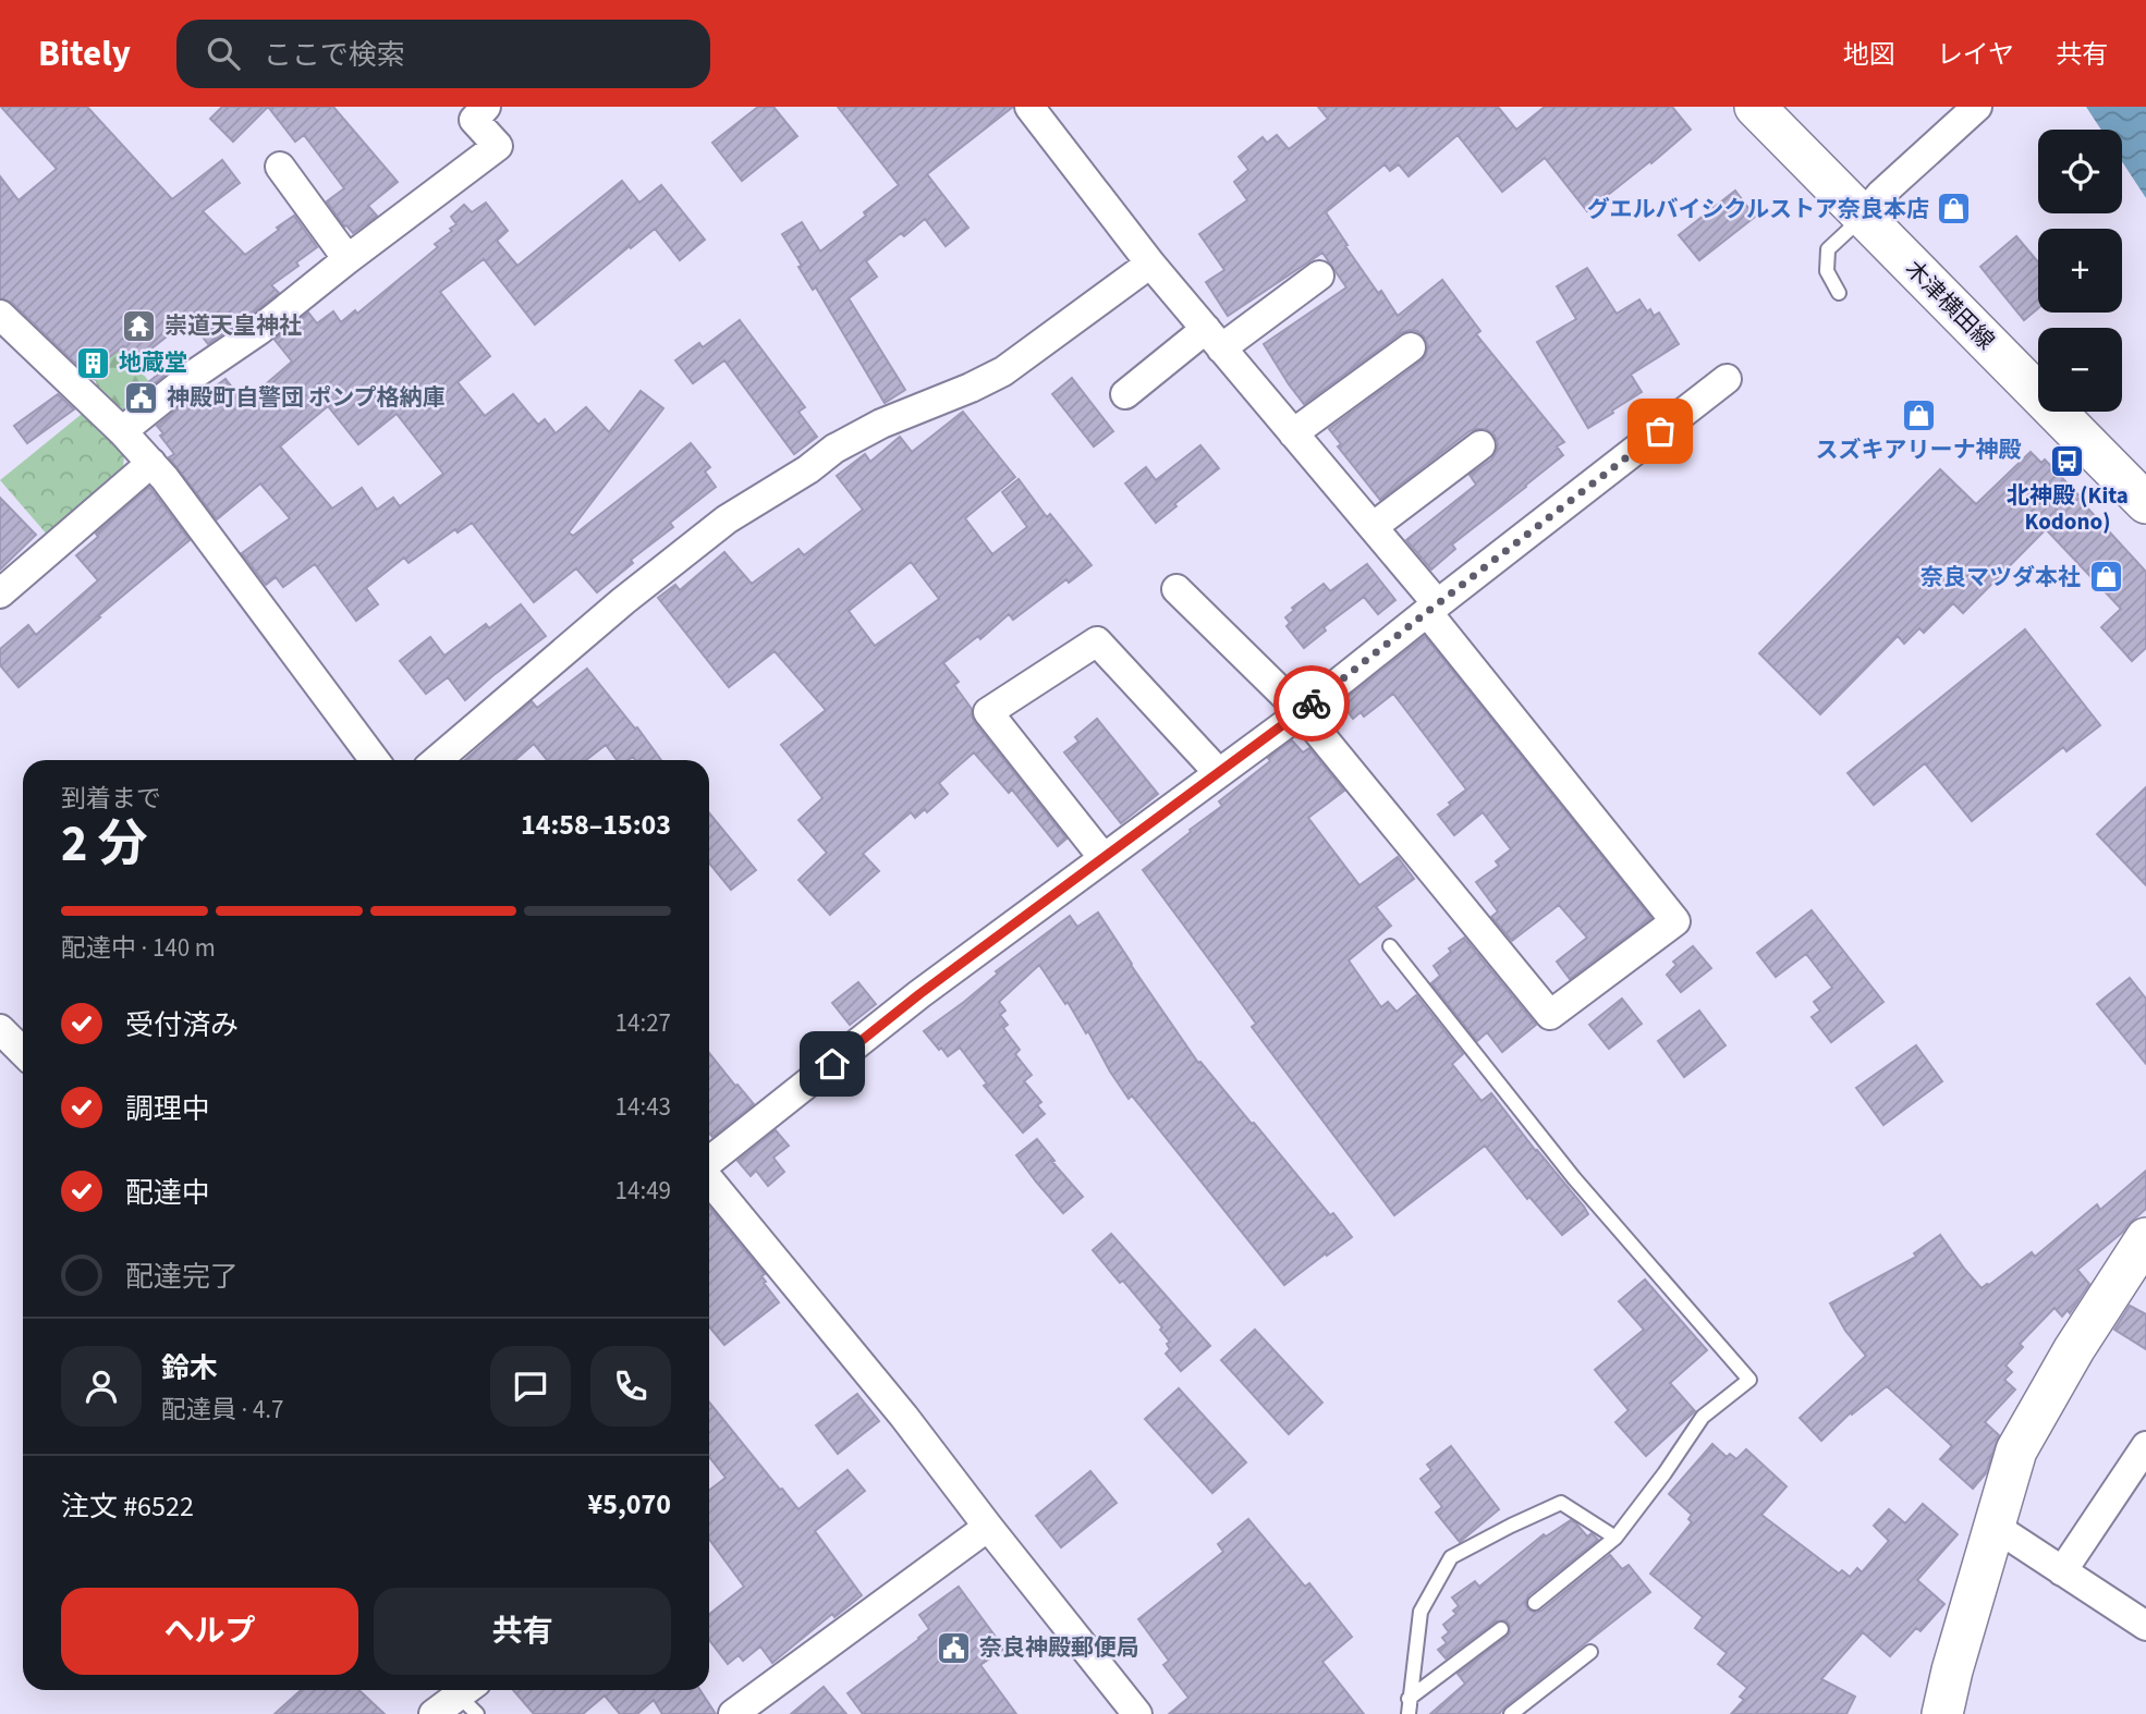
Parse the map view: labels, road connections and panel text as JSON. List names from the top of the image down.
{
  "streets": {
    "main road": ["木津横田線"]
  },
  "places": {
    "shop": ["グエルバイシクルストア奈良本店", "スズキアリーナ神殿", "奈良マツダ本社"],
    "temple": ["崇道天皇神社"],
    "building": ["地蔵堂"],
    "public building": ["神殿町自警団 ポンプ格納庫", "奈良神殿郵便局"],
    "bus stop": ["北神殿 (Kita Kodono)"]
  },
  "page": {
    "header": "Bitely",
    "search": "ここで検索",
    "nav": ["地図", "レイヤ", "共有"],
    "map_buttons": ["+", "−"],
    "heading": ["2 分", "到着まで", "14:58–15:03"],
    "panel": [
      "鈴木",
      "配達員 · 4.7",
      "注文 #6522",
      "¥5,070"
    ],
    "bar": "配達中 · 140 m",
    "list": [
      ["受付済み", "14:27"],
      ["調理中", "14:43"],
      ["配達中", "14:49"],
      "配達完了"
    ],
    "buttons": ["ヘルプ", "共有"]
  }
}
